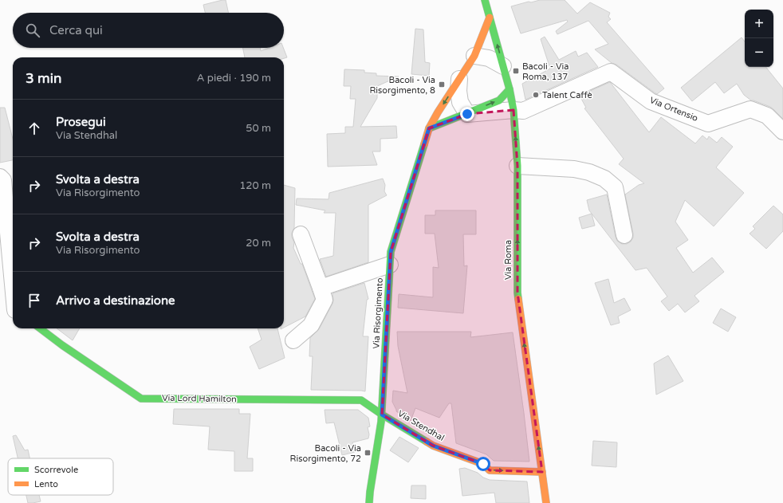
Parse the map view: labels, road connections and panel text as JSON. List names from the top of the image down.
{
  "streets": {
    "street": [
      "Via Ortensio",
      "Via Roma",
      "Via Risorgimento",
      "Via Lord Hamilton",
      "Via Stendhal"
    ]
  },
  "crossings": [
    ["Via Ortensio", "Via Roma"],
    ["Via Roma", "Via Risorgimento"],
    ["Via Roma", "Via Stendhal"],
    ["Via Risorgimento", "Via Lord Hamilton"],
    ["Via Risorgimento", "Via Stendhal"],
    ["Via Lord Hamilton", "Via Stendhal"]
  ],
  "one_way": ["Via Roma", "Via Stendhal"],
  "places": {
    "transit": ["Bacoli - Via Roma, 137", "Bacoli - Via Risorgimento, 8", "Bacoli - Via Risorgimento, 72"],
    "other": ["Talent Caffè"]
  },
  "legend": ["Scorrevole", "Lento"],
  "page": {
    "map_buttons": ["+", "−"],
    "search": "Cerca qui",
    "heading": ["3 min", "A piedi · 190 m"],
    "list": [
      ["Prosegui", "Via Stendhal", "50 m"],
      ["Svolta a destra", "Via Risorgimento", "120 m"],
      ["Svolta a destra", "Via Risorgimento", "20 m"],
      "Arrivo a destinazione"
    ]
  }
}
